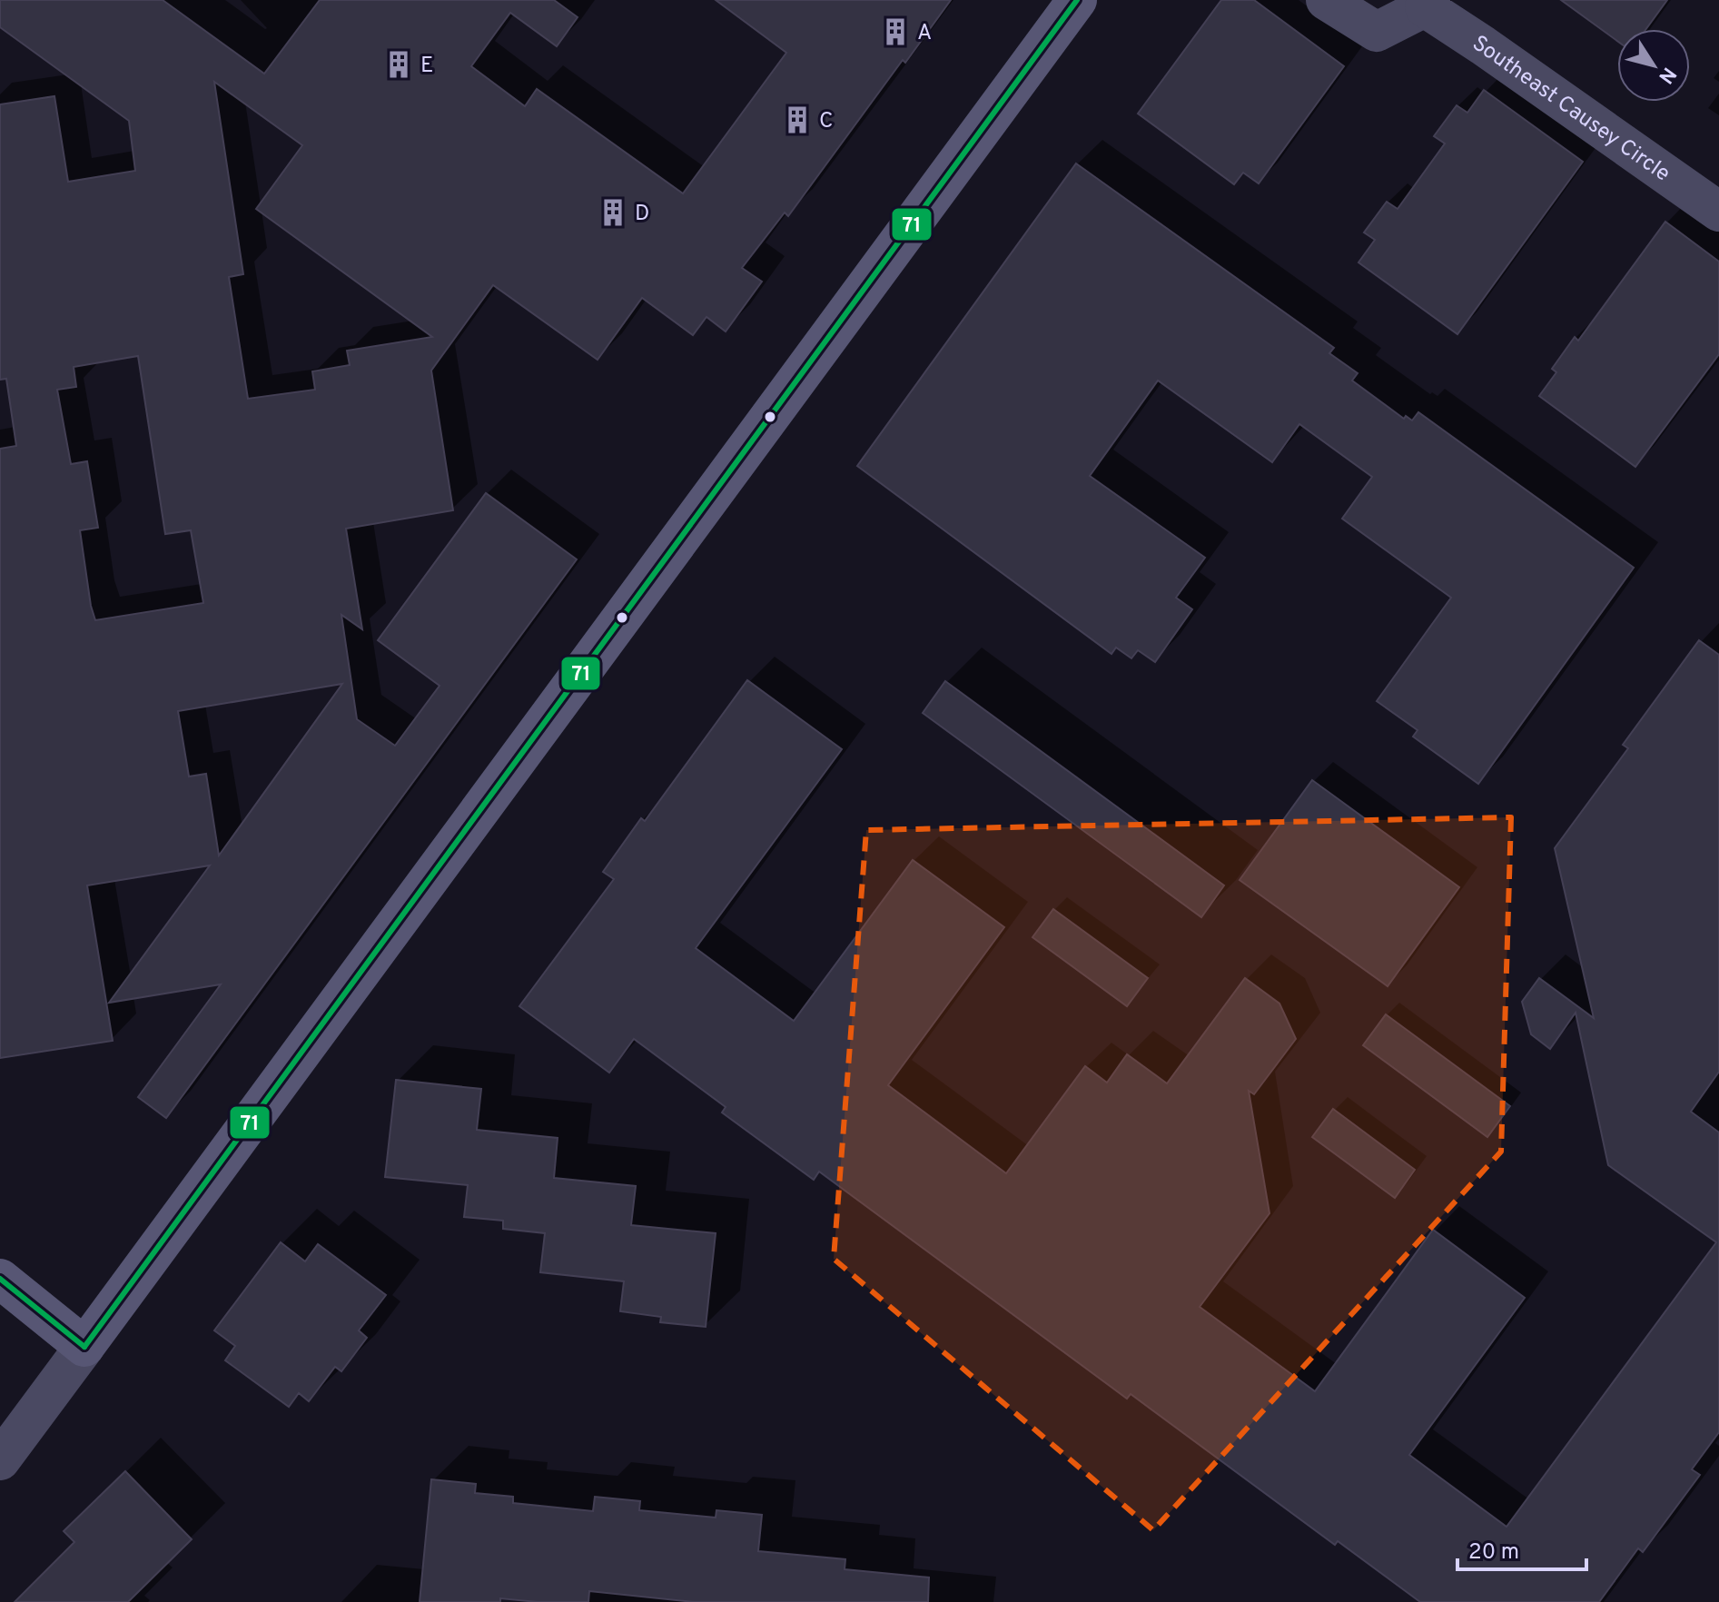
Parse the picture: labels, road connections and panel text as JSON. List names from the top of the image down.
{
  "streets": {
    "street": ["Southeast Causey Circle"]
  },
  "places": {
    "building": [
      "A",
      "E",
      "C",
      "D"
    ]
  },
  "lines": ["transit line 71"],
  "scale_bar": "20 m",
  "north": "bottom right"
}
